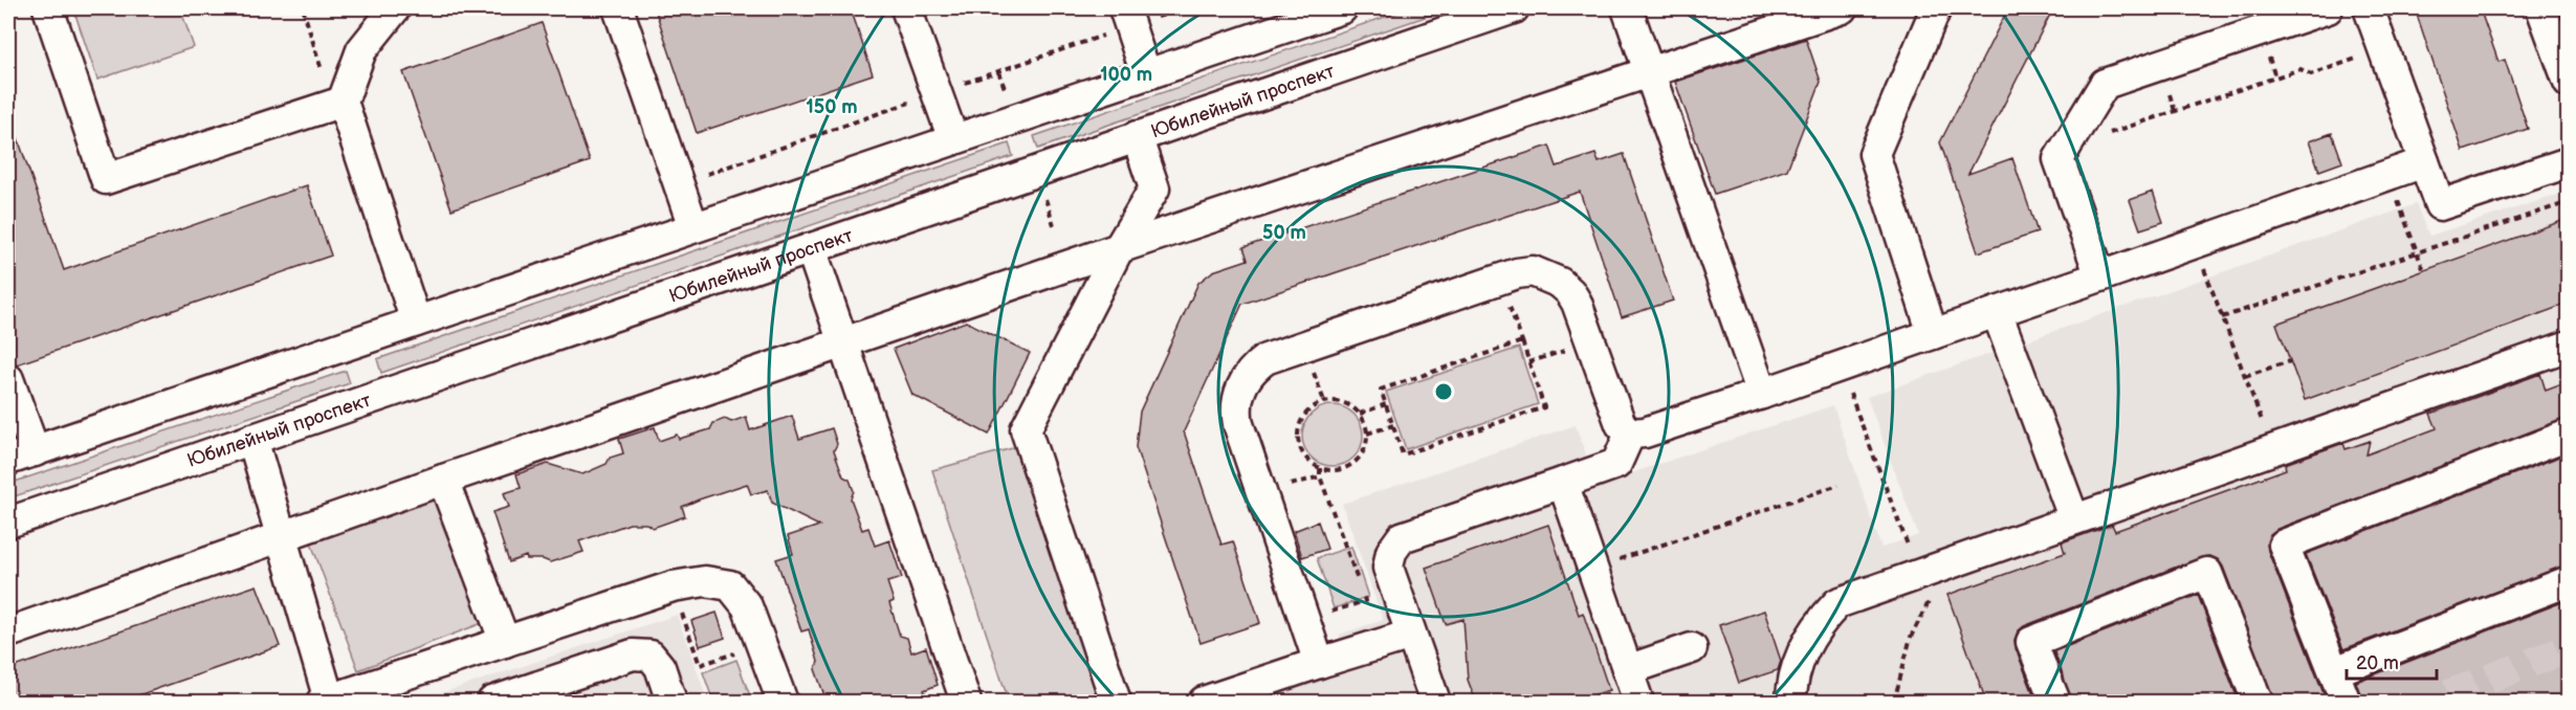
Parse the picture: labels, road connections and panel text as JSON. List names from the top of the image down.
{
  "streets": {
    "street": ["Юбилейный проспект"]
  },
  "scale_bar": "20 m",
  "rings": ["100 m", "150 m", "50 m"]
}
